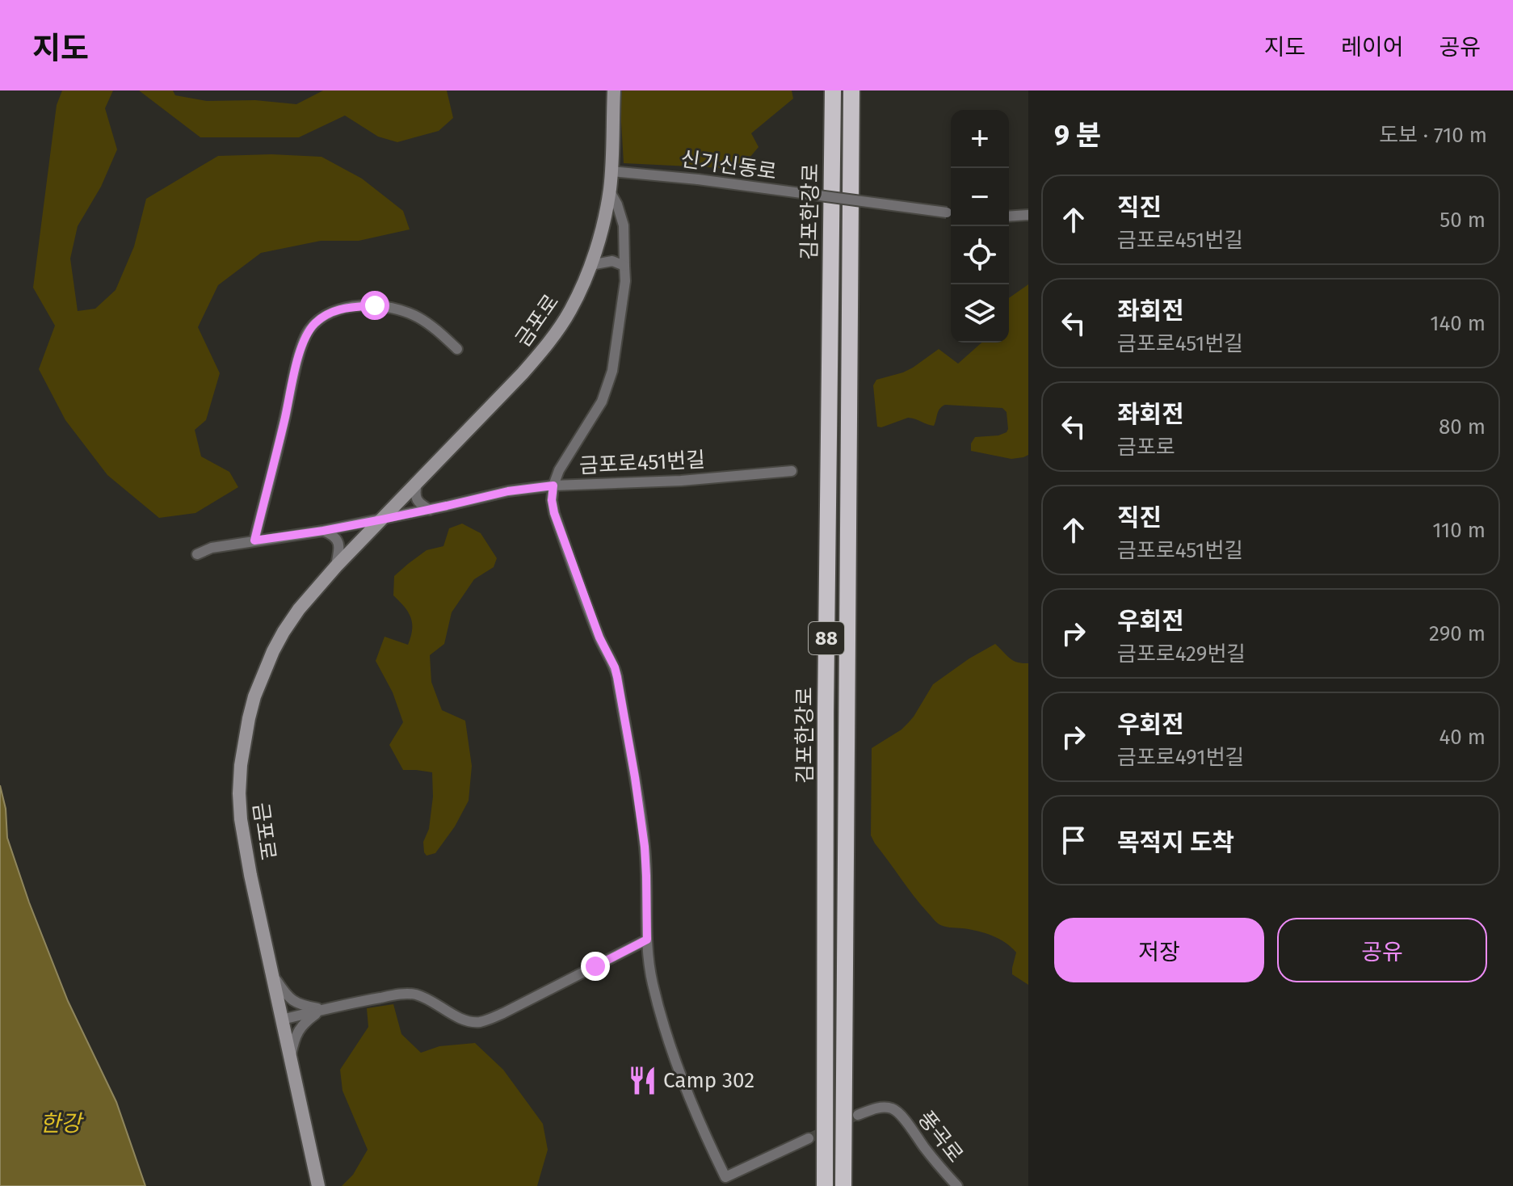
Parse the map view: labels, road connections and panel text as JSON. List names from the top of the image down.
{
  "streets": {
    "highway": ["김포한강로", "88"],
    "main road": ["금포로"],
    "street": ["신기신동로", "금포로451번길", "풍곡로"]
  },
  "crossings": [
    ["신기신동로", "금포로"],
    ["금포로", "금포로451번길"]
  ],
  "water": ["한강"],
  "places": {
    "restaurant": ["Camp 302"]
  },
  "page": {
    "header": "지도",
    "nav": ["지도", "레이어", "공유"],
    "heading": ["9 분", "도보 · 710 m"],
    "map_buttons": ["+", "−"],
    "list": [
      ["직진", "금포로451번길", "50 m"],
      ["좌회전", "금포로451번길", "140 m"],
      ["좌회전", "금포로", "80 m"],
      ["직진", "금포로451번길", "110 m"],
      ["우회전", "금포로429번길", "290 m"],
      ["우회전", "금포로491번길", "40 m"],
      "목적지 도착"
    ],
    "buttons": ["저장", "공유"]
  }
}
